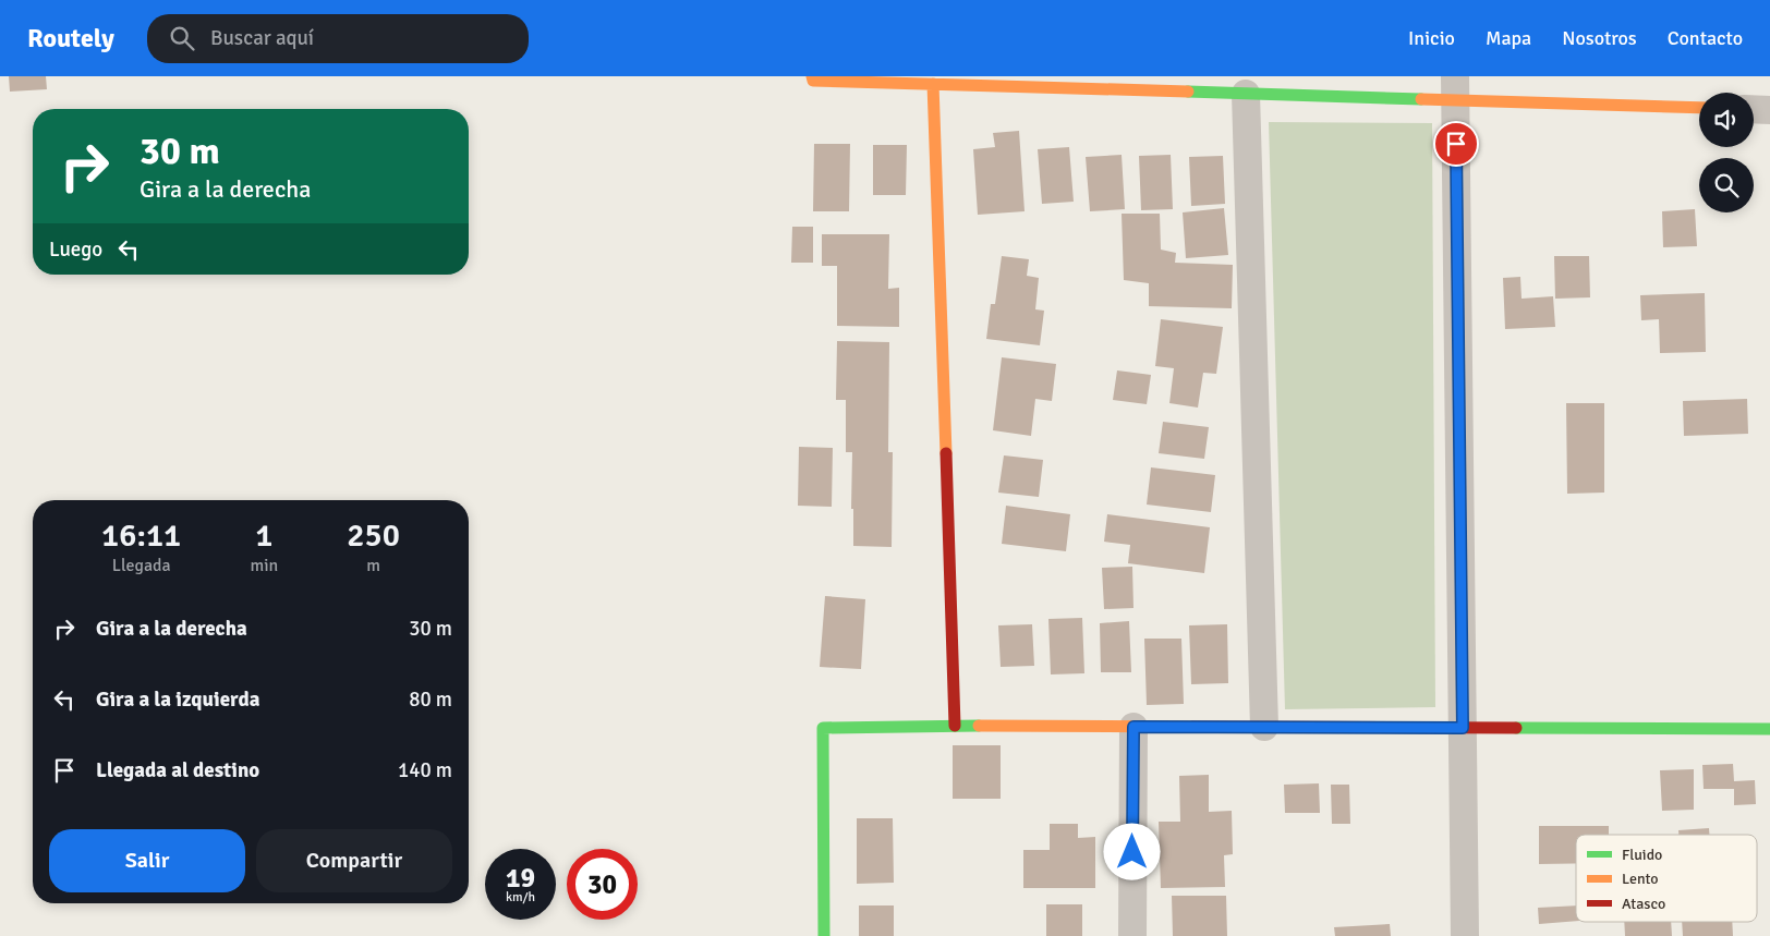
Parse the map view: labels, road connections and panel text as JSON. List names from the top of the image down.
{
  "legend": ["Fluido", "Lento", "Atasco"],
  "page": {
    "header": "Routely",
    "search": "Buscar aquí",
    "nav": [
      "Inicio",
      "Mapa",
      "Nosotros",
      "Contacto"
    ],
    "turn": ["30 m", "Gira a la derecha"],
    "then": "Luego",
    "eta": [
      "16:11",
      "Llegada",
      "1",
      "min",
      "250",
      "m"
    ],
    "list": [
      {
        "name": "Gira a la derecha",
        "value": "30 m"
      },
      {
        "name": "Gira a la izquierda",
        "value": "80 m"
      },
      {
        "name": "Llegada al destino",
        "value": "140 m"
      }
    ],
    "buttons": ["Salir", "Compartir"],
    "speed": "19 km/h",
    "limit": "30"
  }
}
